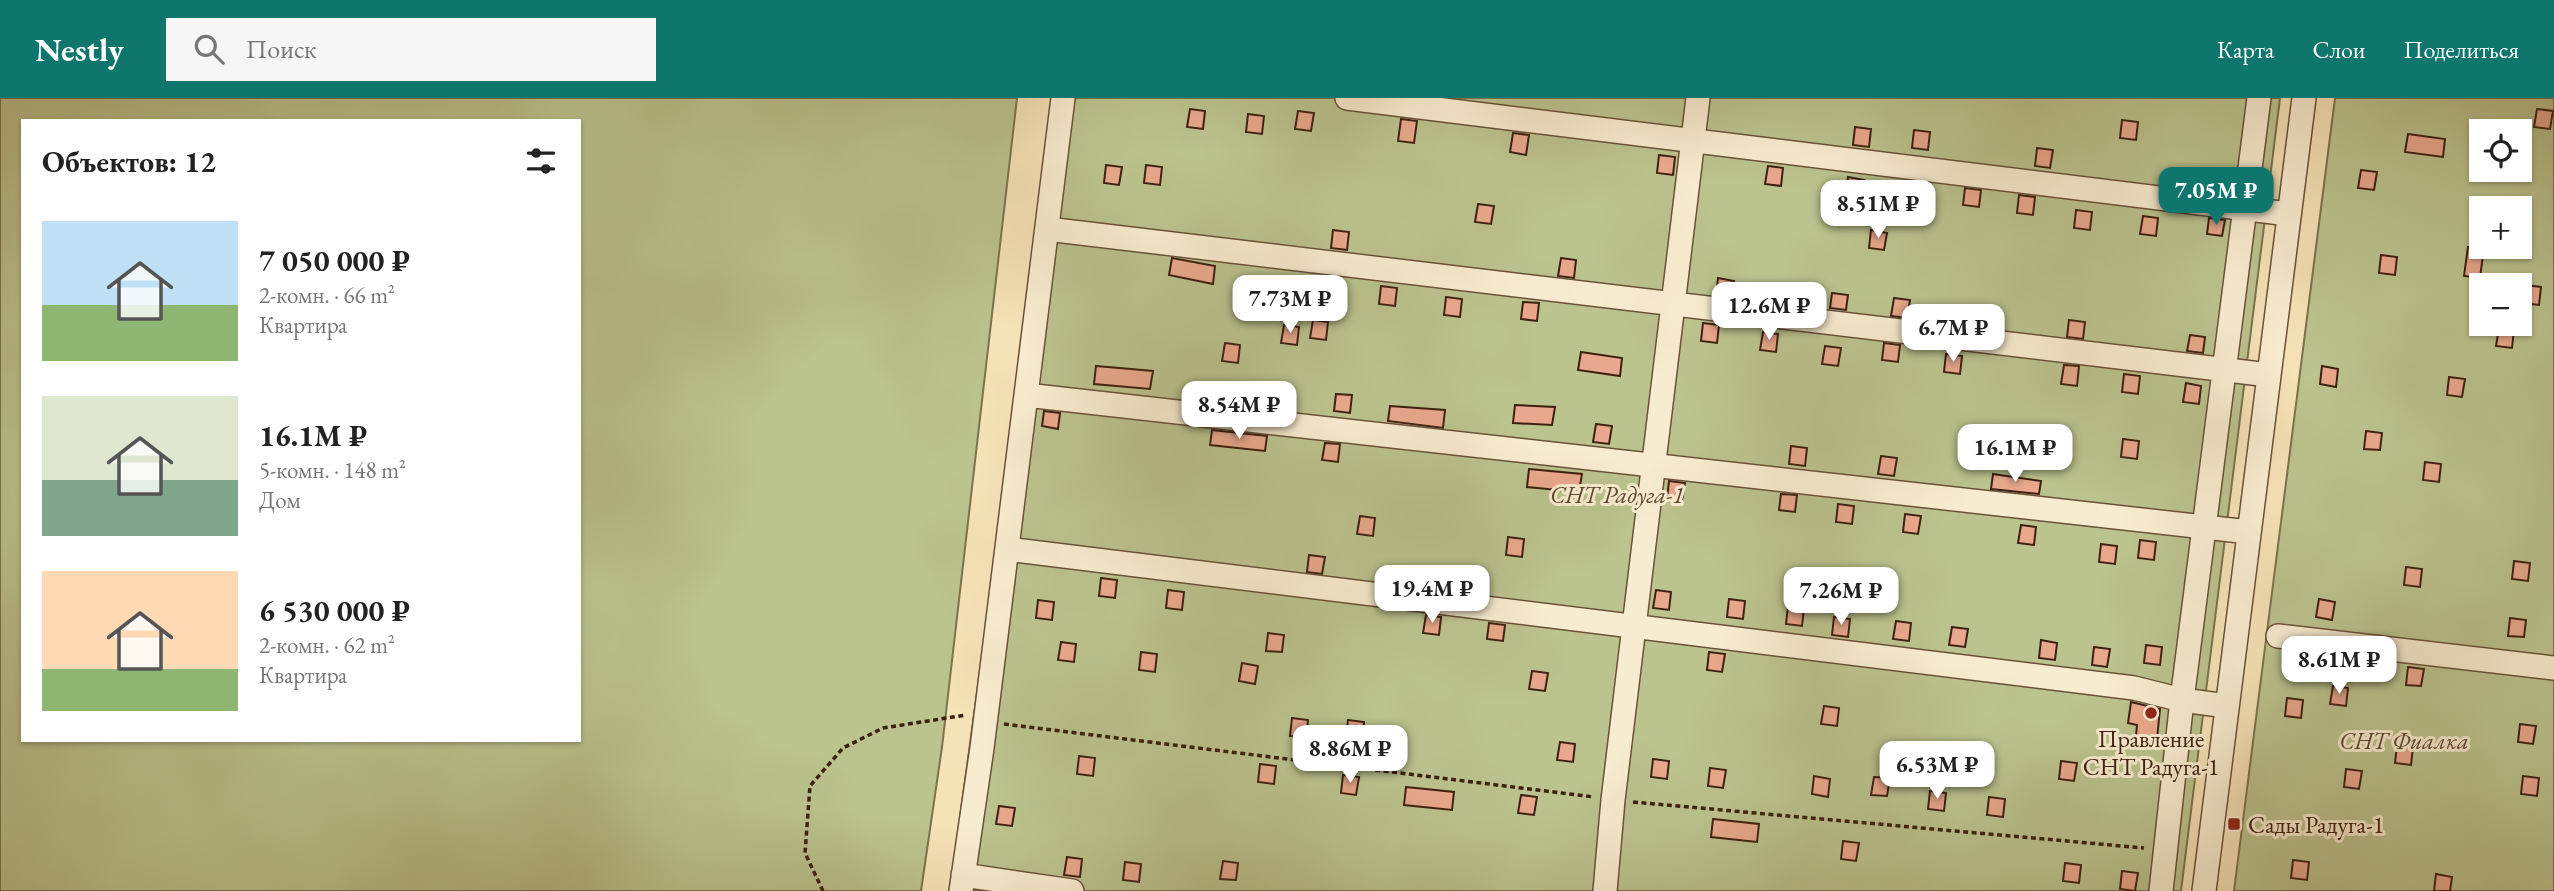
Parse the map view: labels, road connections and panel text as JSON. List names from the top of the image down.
{
  "parks": ["СНТ Радуга-1", "СНТ Фиалка"],
  "places": {
    "other": ["Правление СНТ Радуга-1"],
    "transit": ["Сады Радуга-1"]
  },
  "page": {
    "header": "Nestly",
    "search": "Поиск",
    "nav": ["Карта", "Слои", "Поделиться"],
    "map_buttons": ["+", "−"],
    "heading": "Объектов: 12",
    "price": [
      "7.05M ₽",
      "8.51M ₽",
      "7.73M ₽",
      "12.6M ₽",
      "6.7M ₽",
      "8.54M ₽",
      "16.1M ₽",
      "19.4M ₽",
      "7.26M ₽",
      "8.61M ₽",
      "8.86M ₽",
      "6.53M ₽"
    ],
    "list": [
      {
        "name": "7 050 000 ₽",
        "note": "2-комн. · 66 m² · Квартира"
      },
      {
        "name": "16.1M ₽",
        "note": "5-комн. · 148 m² · Дом"
      },
      {
        "name": "6 530 000 ₽",
        "note": "2-комн. · 62 m² · Квартира"
      }
    ]
  }
}
